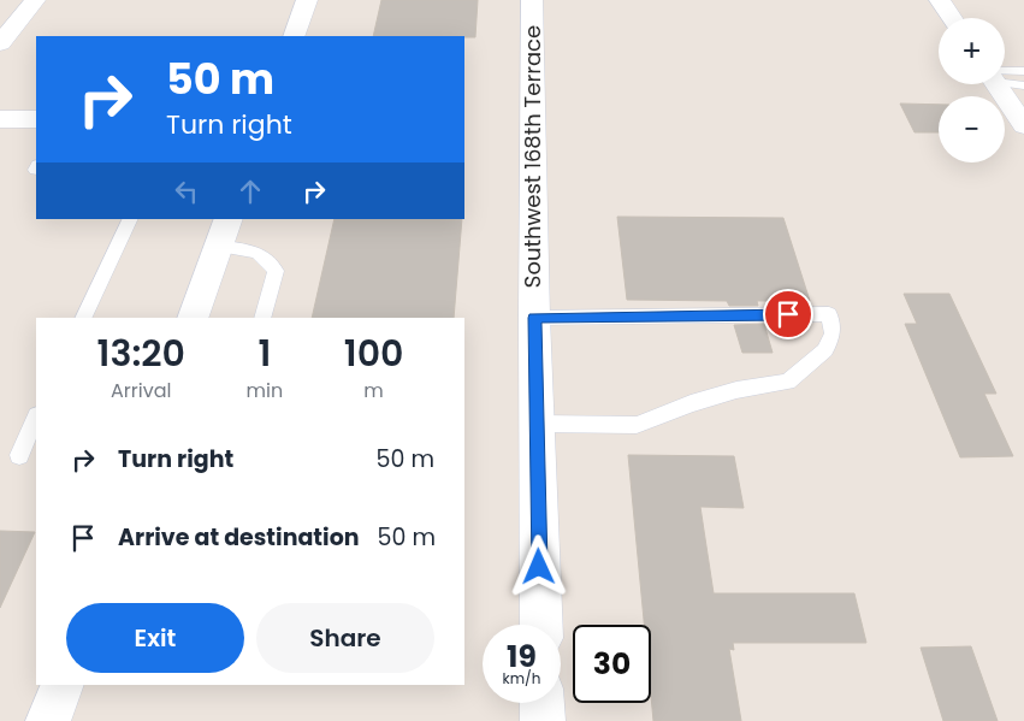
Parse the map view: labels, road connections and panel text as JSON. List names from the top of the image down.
{
  "streets": {
    "street": ["Southwest 168th Terrace"]
  },
  "page": {
    "map_buttons": ["+", "−"],
    "turn": ["50 m", "Turn right"],
    "eta": [
      "13:20",
      "Arrival",
      "1",
      "min",
      "100",
      "m"
    ],
    "list": [
      {
        "name": "Turn right",
        "value": "50 m"
      },
      {
        "name": "Arrive at destination",
        "value": "50 m"
      }
    ],
    "buttons": ["Exit", "Share"],
    "speed": "19 km/h",
    "limit": "30"
  }
}
